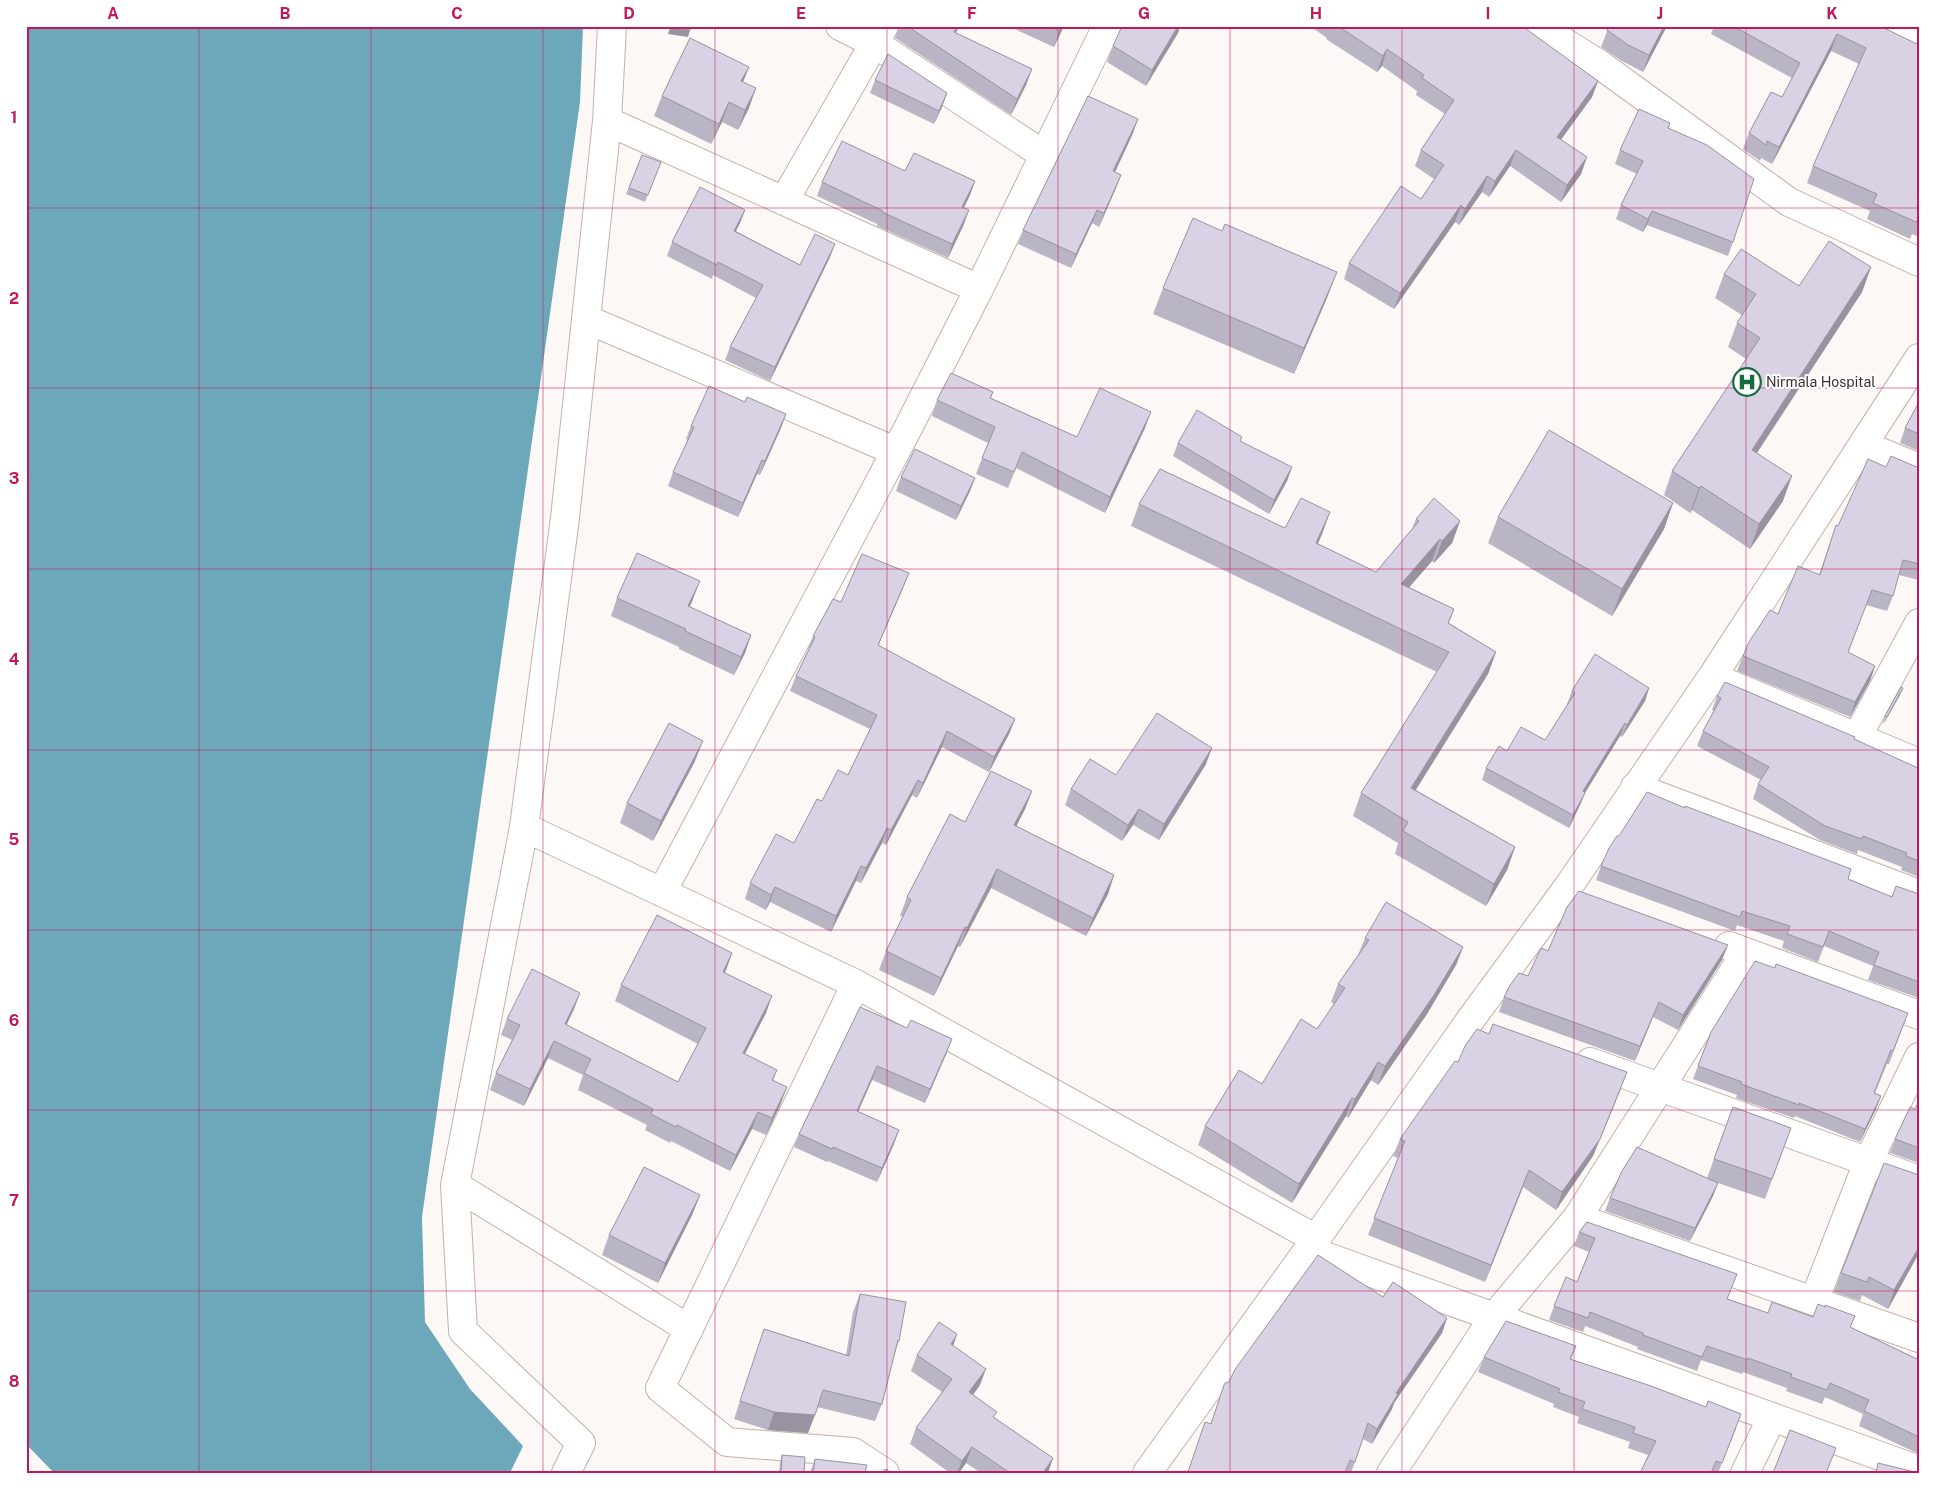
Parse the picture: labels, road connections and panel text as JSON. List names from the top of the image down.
{
  "places": {
    "hospital": ["Nirmala Hospital"]
  },
  "grid": {
    "columns": [
      "A",
      "B",
      "C",
      "D",
      "E",
      "F",
      "G",
      "H",
      "I",
      "J",
      "K"
    ],
    "rows": [
      "1",
      "2",
      "3",
      "4",
      "5",
      "6",
      "7",
      "8"
    ]
  }
}
